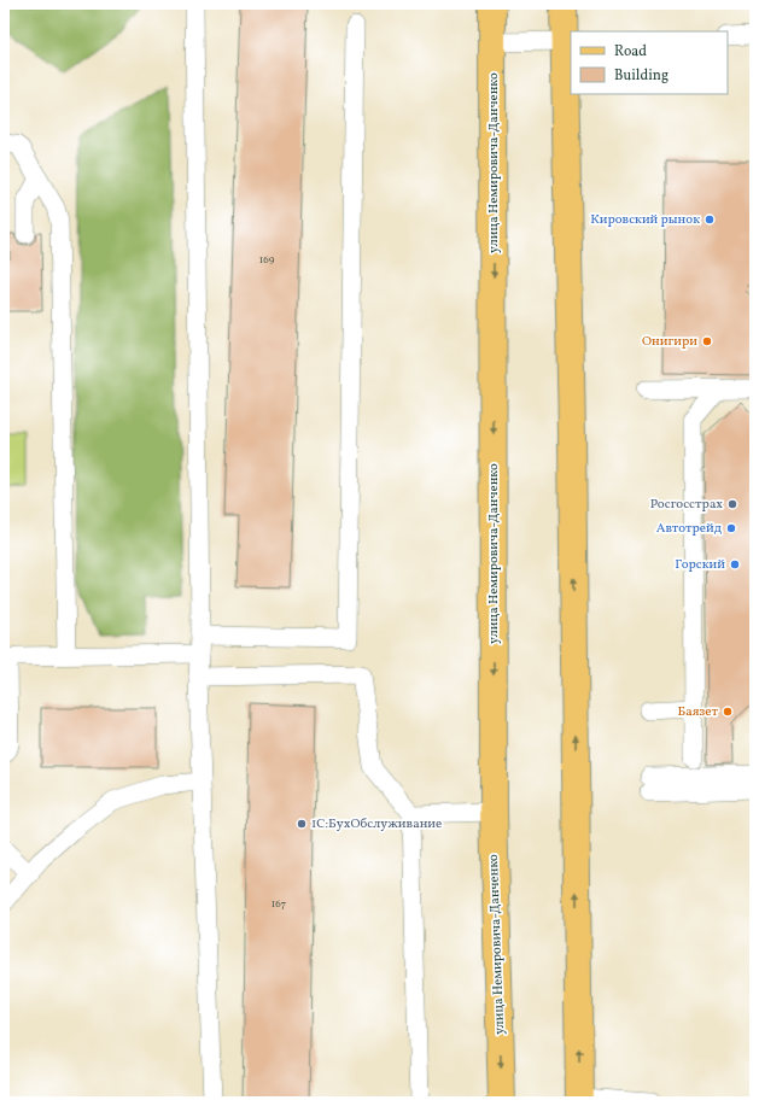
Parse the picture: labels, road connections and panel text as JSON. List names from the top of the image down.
{
  "streets": {
    "main road": ["улица Немировича-Данченко"]
  },
  "places": [
    "Кировский рынок",
    "Онигири",
    "Росгосстрах",
    "Автотрейд",
    "Горский",
    "Баязет",
    "1С:БухОбслуживание"
  ],
  "house_numbers": ["169", "167"],
  "legend": ["Road", "Building"]
}
